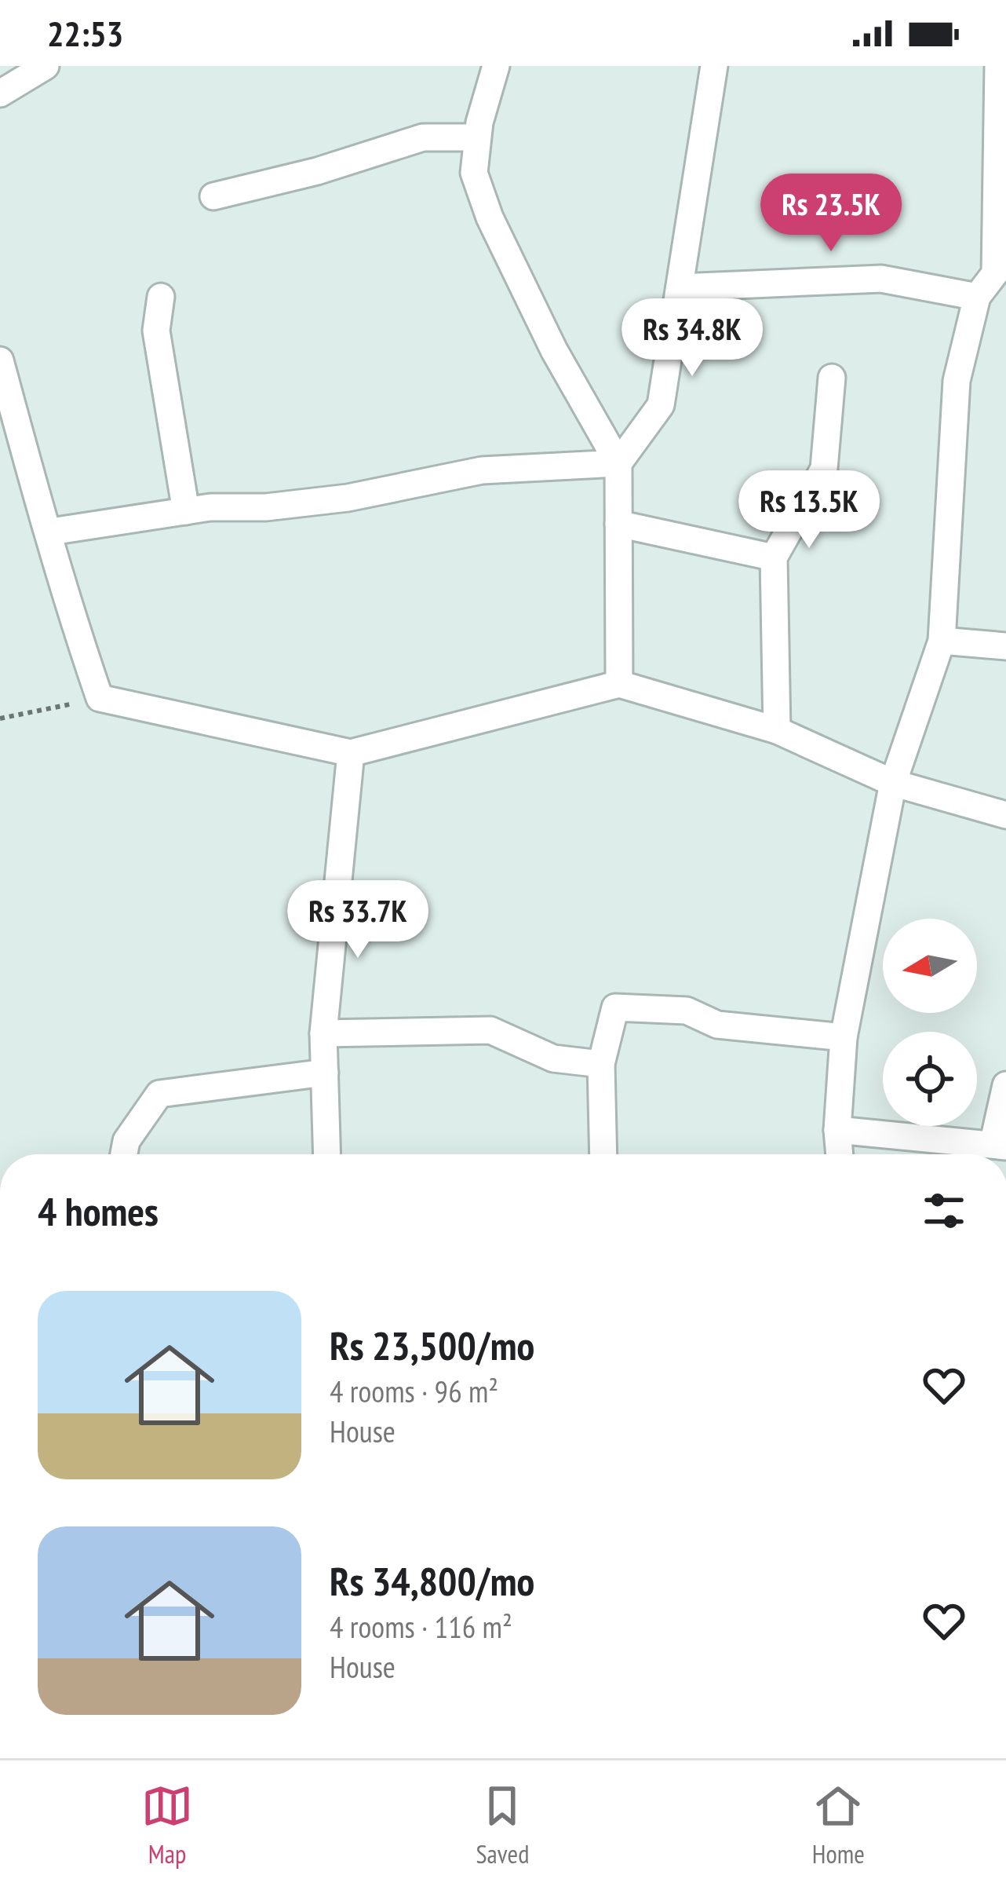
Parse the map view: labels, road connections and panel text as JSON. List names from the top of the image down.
{
  "north": "left",
  "page": {
    "status": "22:53",
    "price": [
      "Rs 23.5K",
      "Rs 34.8K",
      "Rs 13.5K",
      "Rs 33.7K"
    ],
    "heading": "4 homes",
    "list": [
      {
        "name": "Rs 23,500/mo",
        "note": "4 rooms · 96 m² · House"
      },
      {
        "name": "Rs 34,800/mo",
        "note": "4 rooms · 116 m² · House"
      }
    ],
    "tabs": ["Map", "Saved", "Home"]
  }
}
